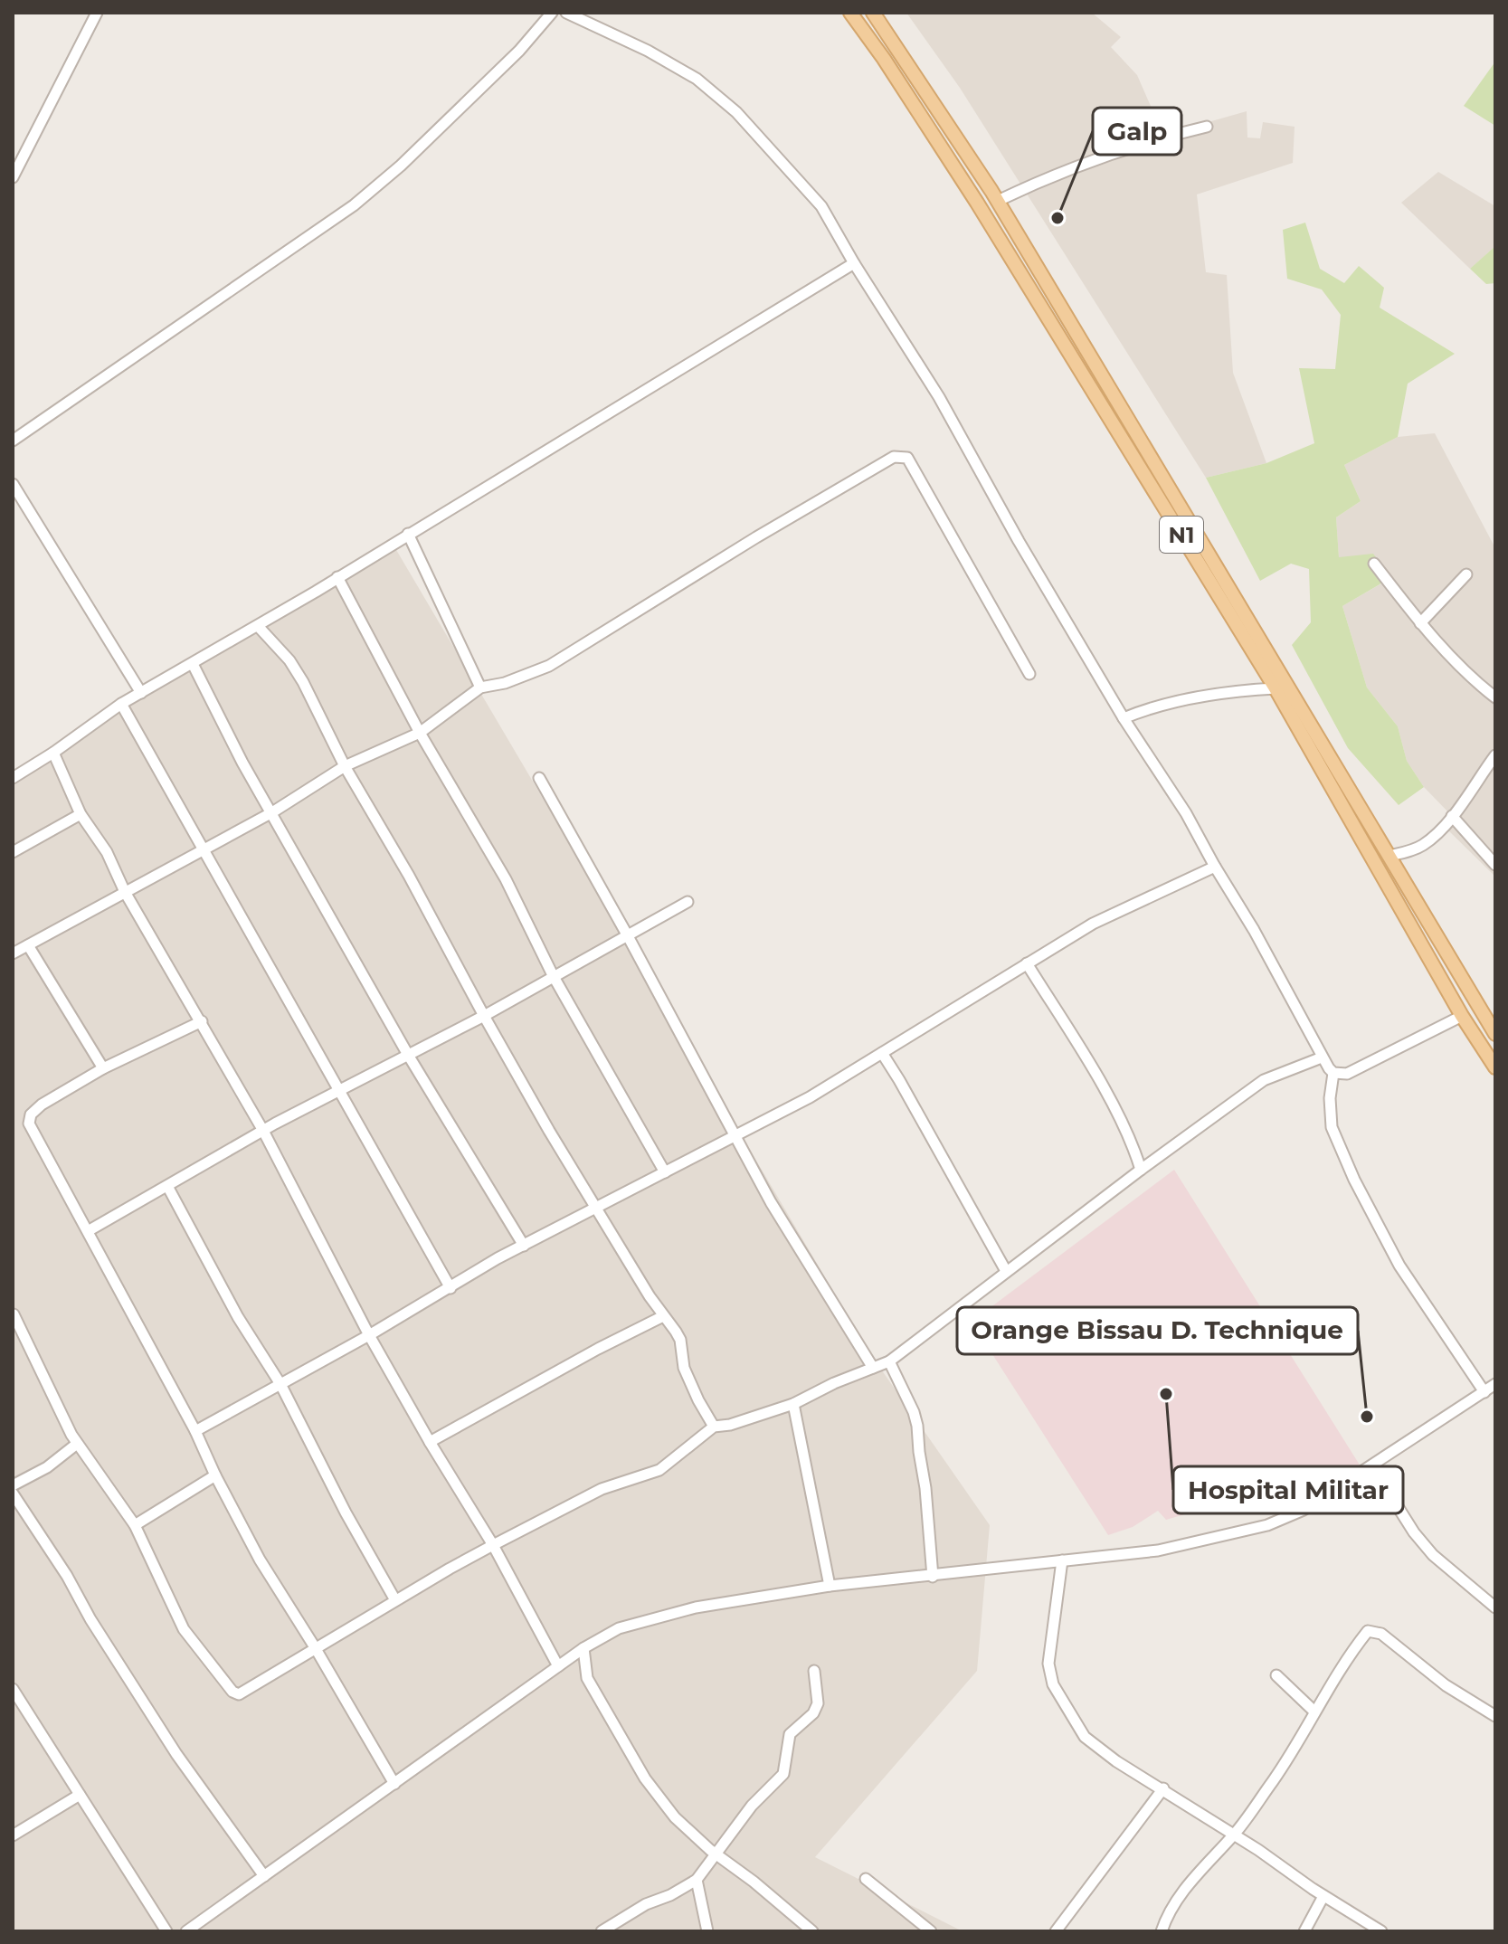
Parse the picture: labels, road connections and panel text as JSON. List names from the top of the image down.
{
  "streets": {
    "main road": ["N1"]
  },
  "places": ["Galp", "Hospital Militar", "Orange Bissau D. Technique"]
}
